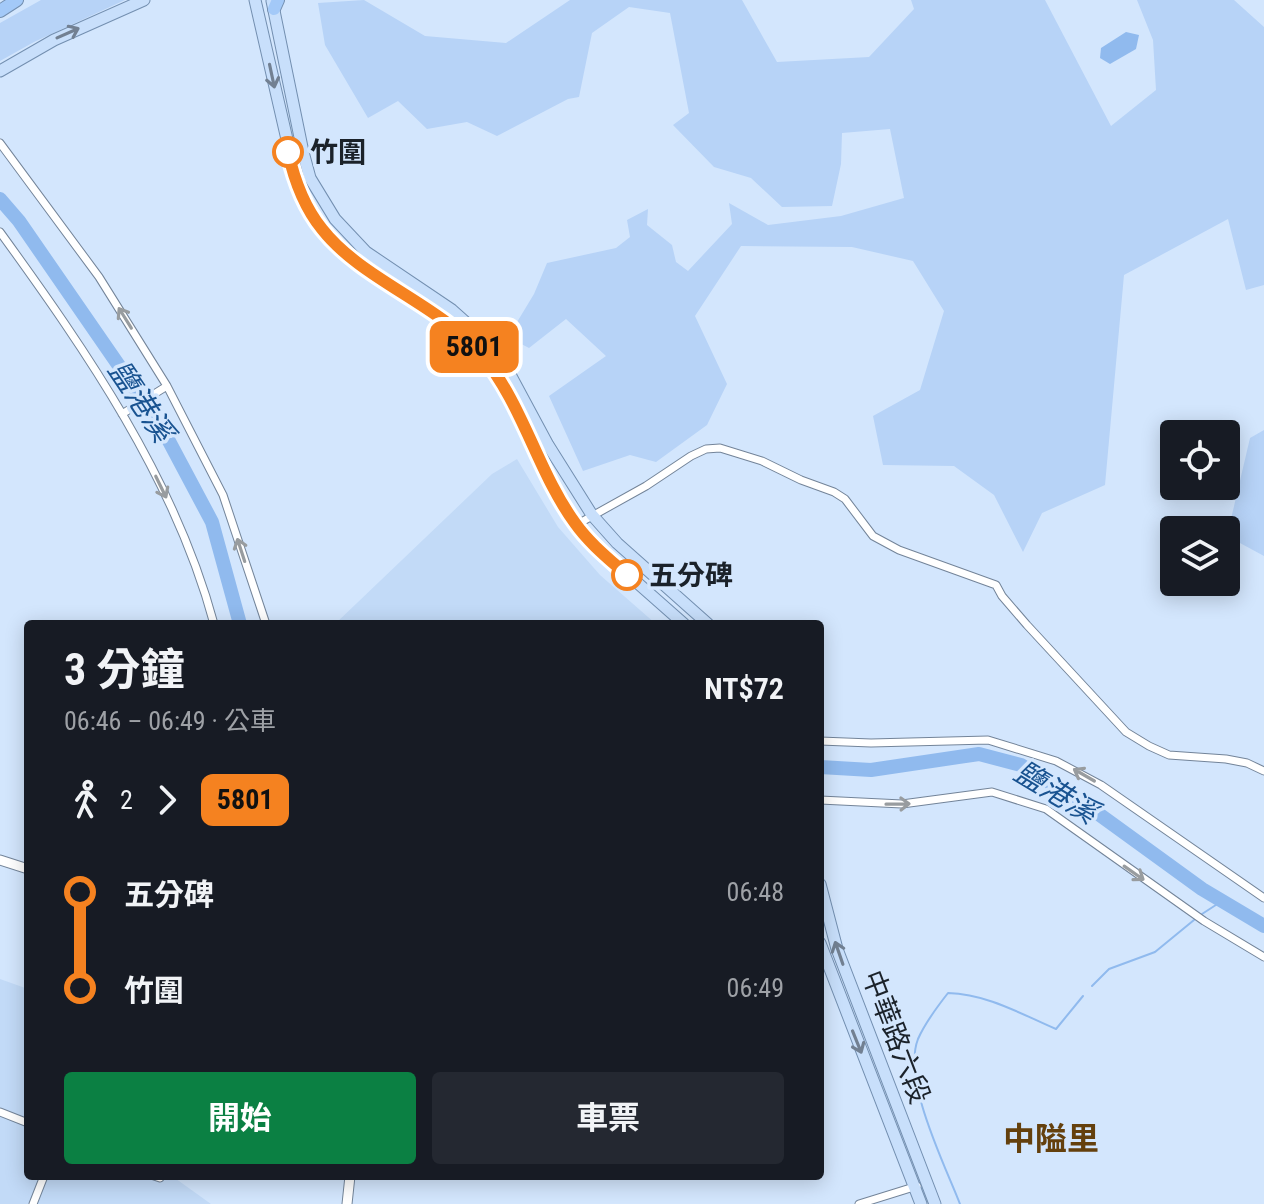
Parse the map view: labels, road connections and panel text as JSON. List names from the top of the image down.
{
  "streets": {
    "main road": ["中華路六段"]
  },
  "districts": ["中隘里"],
  "water": ["鹽港溪"],
  "places": ["竹圍", "五分碑"],
  "lines": ["bus line 5801"],
  "page": {
    "on_map": "5801",
    "heading": ["3 分鐘", "06:46 – 06:49 · 公車", "NT$72"],
    "legs": ["2", "5801"],
    "list": [
      {
        "name": "五分碑",
        "value": "06:48"
      },
      {
        "name": "竹圍",
        "value": "06:49"
      }
    ],
    "buttons": ["開始", "車票"]
  }
}
